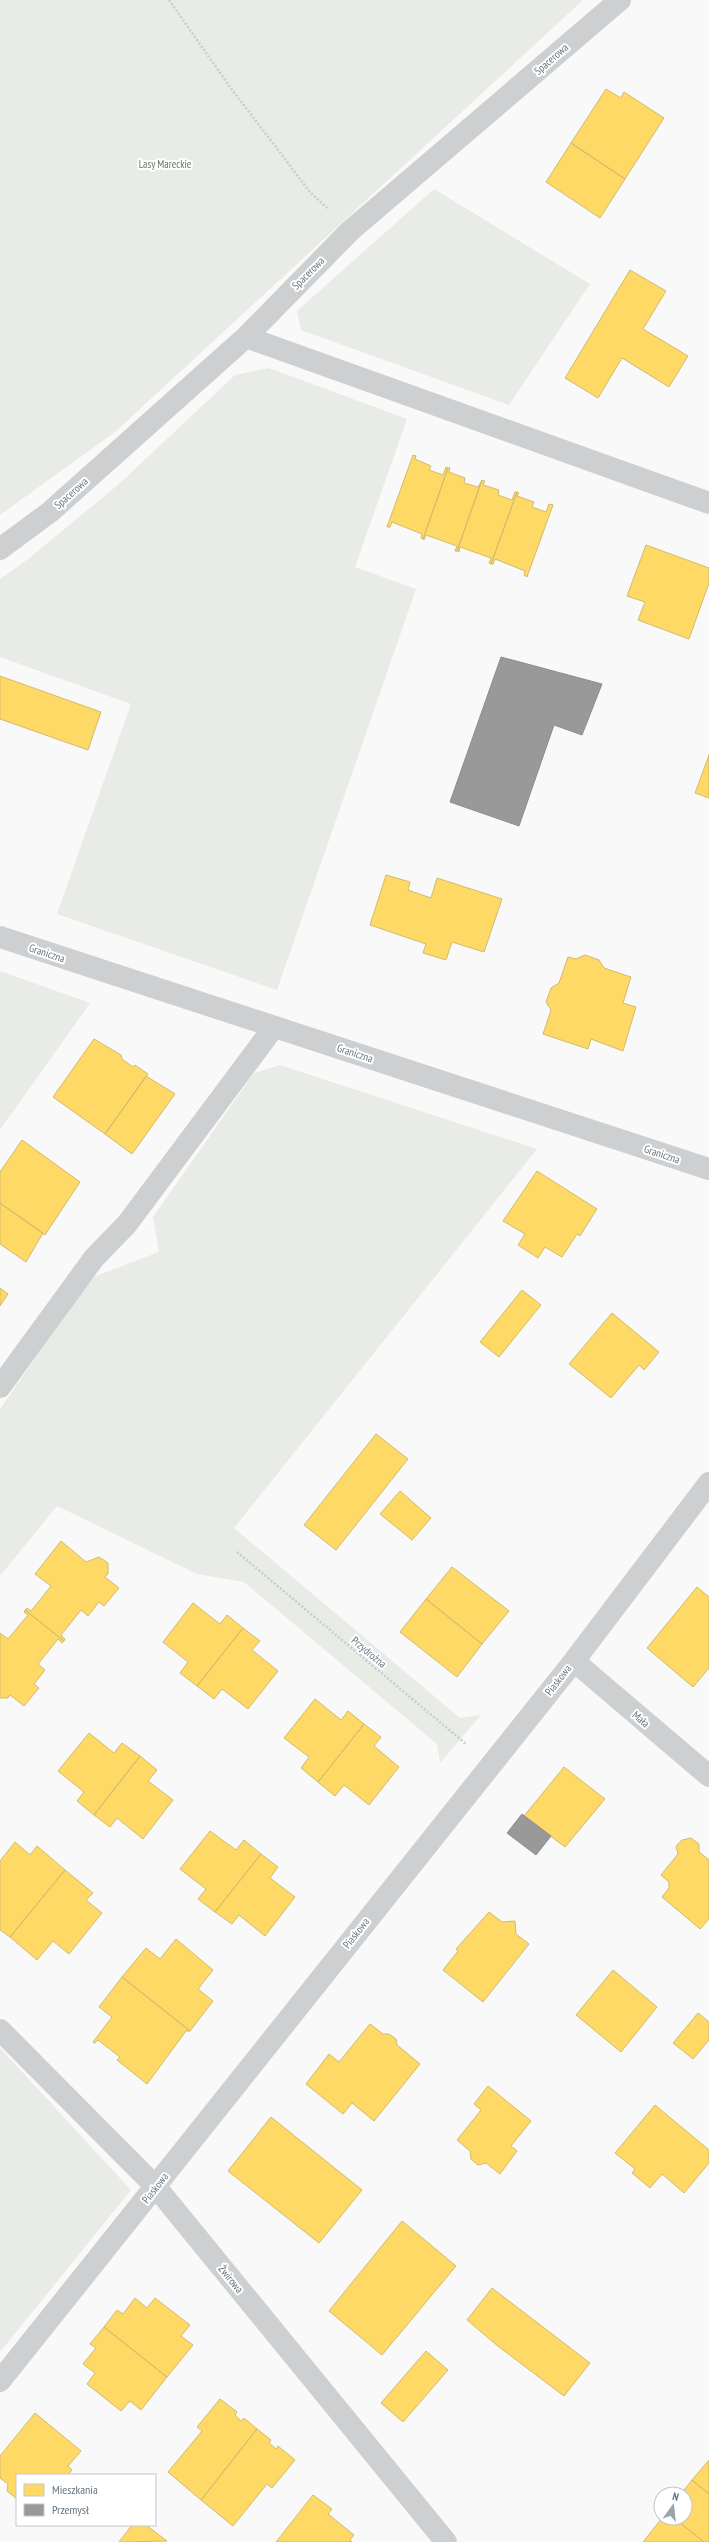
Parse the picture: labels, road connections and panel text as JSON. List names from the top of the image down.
{
  "streets": {
    "street": [
      "Spacerowa",
      "Graniczna",
      "Piaskowa",
      "Mała",
      "Żwirowa"
    ],
    "path": ["Przydrożna"]
  },
  "crossings": [
    ["Przydrożna", "Piaskowa"],
    ["Piaskowa", "Mała"],
    ["Piaskowa", "Żwirowa"]
  ],
  "parks": ["Lasy Mareckie"],
  "legend": ["Mieszkania", "Przemysł"],
  "north": "top"
}
